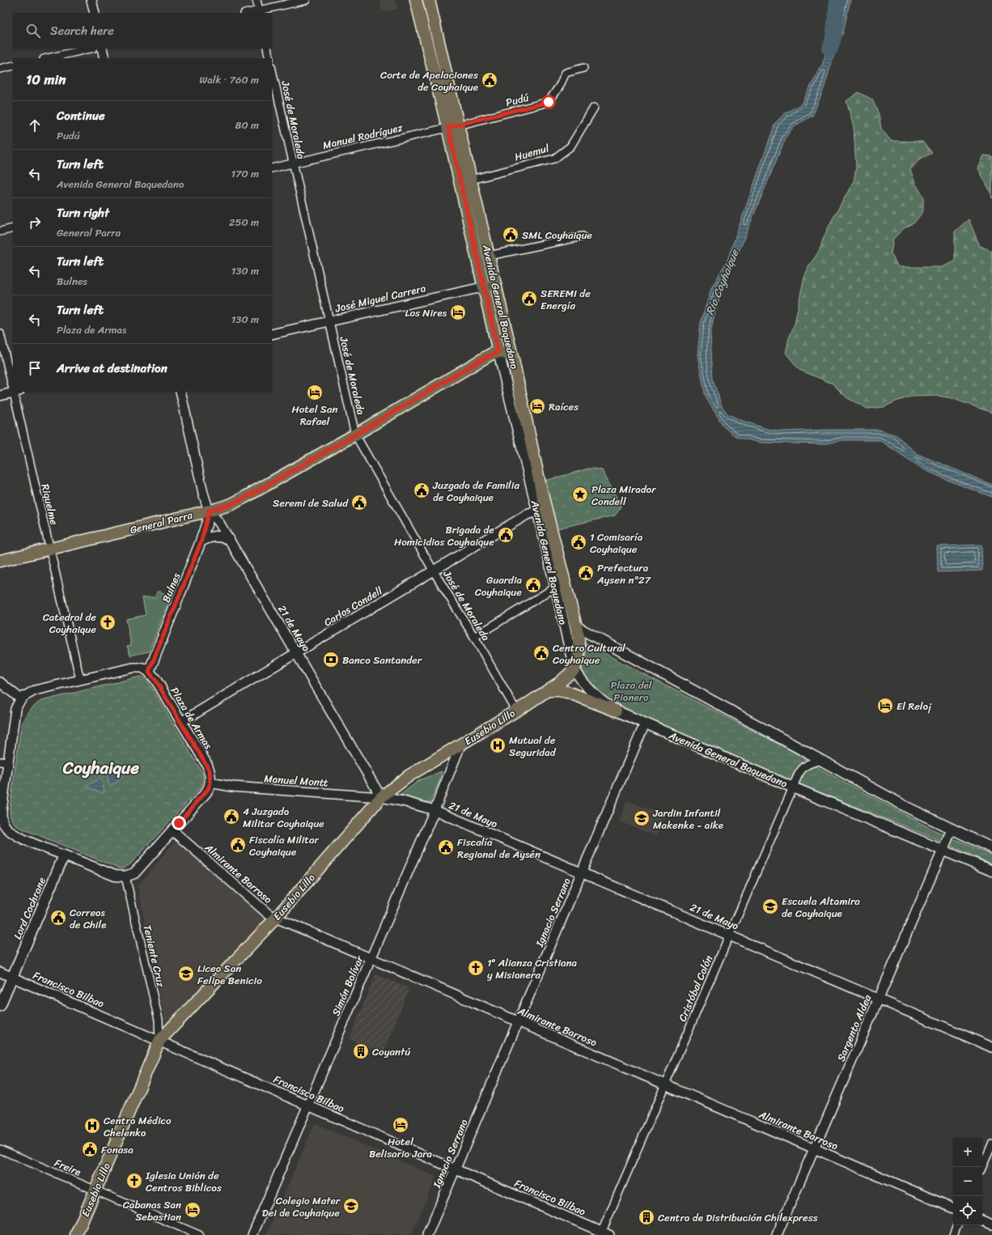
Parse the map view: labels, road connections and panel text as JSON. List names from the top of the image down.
{
  "streets": {
    "main road": [
      "Avenida General Baquedano",
      "General Parra",
      "Bulnes",
      "Plaza de Armas",
      "Eusebio Lillo",
      "Lord Cochrane"
    ],
    "street": [
      "Pudú",
      "José de Moraleda",
      "Manuel Rodríguez",
      "Huemul",
      "José Miguel Carrera",
      "Riquelme",
      "Carlos Condell",
      "21 de Mayo",
      "Manuel Montt",
      "Almirante Barroso",
      "Ignacio Serrano",
      "Teniente Cruz",
      "Simón Bolívar",
      "Cristóbal Colón",
      "Francisco Bilbao",
      "Sargento Aldea",
      "Freire"
    ]
  },
  "crossings": [
    ["Pudú", "Manuel Rodríguez"],
    ["Pudú", "Avenida General Baquedano"],
    ["José de Moraleda", "Manuel Rodríguez"],
    ["José de Moraleda", "José Miguel Carrera"],
    ["José de Moraleda", "General Parra"],
    ["José de Moraleda", "Carlos Condell"],
    ["José de Moraleda", "Eusebio Lillo"],
    ["Manuel Rodríguez", "Avenida General Baquedano"],
    ["Huemul", "Avenida General Baquedano"],
    ["José Miguel Carrera", "Avenida General Baquedano"],
    ["Avenida General Baquedano", "General Parra"],
    ["Avenida General Baquedano", "Carlos Condell"],
    ["Avenida General Baquedano", "Eusebio Lillo"],
    ["Avenida General Baquedano", "Ignacio Serrano"],
    ["Avenida General Baquedano", "Cristóbal Colón"],
    ["Avenida General Baquedano", "Sargento Aldea"],
    ["Riquelme", "General Parra"],
    ["General Parra", "Bulnes"],
    ["General Parra", "21 de Mayo"],
    ["Bulnes", "21 de Mayo"],
    ["Bulnes", "Plaza de Armas"],
    ["Carlos Condell", "21 de Mayo"],
    ["Carlos Condell", "Plaza de Armas"],
    ["21 de Mayo", "Eusebio Lillo"],
    ["21 de Mayo", "Manuel Montt"],
    ["21 de Mayo", "Ignacio Serrano"],
    ["21 de Mayo", "Simón Bolívar"],
    ["21 de Mayo", "Cristóbal Colón"],
    ["21 de Mayo", "Sargento Aldea"],
    ["Plaza de Armas", "Manuel Montt"],
    ["Eusebio Lillo", "Manuel Montt"],
    ["Eusebio Lillo", "Almirante Barroso"],
    ["Eusebio Lillo", "Teniente Cruz"],
    ["Eusebio Lillo", "Simón Bolívar"],
    ["Eusebio Lillo", "Francisco Bilbao"],
    ["Eusebio Lillo", "Freire"],
    ["Almirante Barroso", "Ignacio Serrano"],
    ["Almirante Barroso", "Simón Bolívar"],
    ["Almirante Barroso", "Cristóbal Colón"],
    ["Almirante Barroso", "Sargento Aldea"],
    ["Lord Cochrane", "Francisco Bilbao"],
    ["Ignacio Serrano", "Francisco Bilbao"],
    ["Teniente Cruz", "Francisco Bilbao"],
    ["Simón Bolívar", "Francisco Bilbao"],
    ["Cristóbal Colón", "Francisco Bilbao"]
  ],
  "districts": ["Coyhaique"],
  "water": ["Río Coyhaique"],
  "parks": ["Plaza del Pionero"],
  "places": {
    "public building": [
      "Corte de Apelaciones de Coyhaique",
      "SML Coyhaique",
      "SEREMI de Energía",
      "Juzgado de Familia de Coyhaique",
      "Seremi de Salud",
      "Brigada de Homicidios Coyhaique",
      "1 Comisaría Coyhaique",
      "Prefectura Aysen n°27",
      "Guardia Coyhaique",
      "Centro Cultural Coyhaique",
      "4 Juzgado Militar Coyhaique",
      "Fiscalía Militar Coyhaique",
      "Fiscalía Regional de Aysén",
      "Correos de Chile",
      "Fonasa"
    ],
    "hotel": [
      "Los Nires",
      "Hotel San Rafael",
      "Raíces",
      "El Reloj",
      "Hotel Belisario Jara",
      "Cabanas San Sebastian"
    ],
    "place": ["Plaza Mirador Condell"],
    "church": ["Catedral de Coyhaique", "1º Alianza Cristiana y Misionera", "Iglesia Unión de Centros Biblicos"],
    "bank": ["Banco Santander"],
    "hospital": ["Mutual de Seguridad", "Centro Médico Chelenko"],
    "school or university": [
      "Jardin Infantil Makenke - aike",
      "Escuela Altamira de Coyhaique",
      "Liceo San Felipe Benicio",
      "Colegio Mater Dei de Coyhaique"
    ],
    "building": ["Coyantú", "Centro de Distribución Chilexpress"]
  },
  "page": {
    "search": "Search here",
    "heading": ["10 min", "Walk · 760 m"],
    "list": [
      ["Continue", "Pudú", "80 m"],
      ["Turn left", "Avenida General Baquedano", "170 m"],
      ["Turn right", "General Parra", "250 m"],
      ["Turn left", "Bulnes", "130 m"],
      ["Turn left", "Plaza de Armas", "130 m"],
      "Arrive at destination"
    ],
    "map_buttons": ["+", "−"]
  }
}
